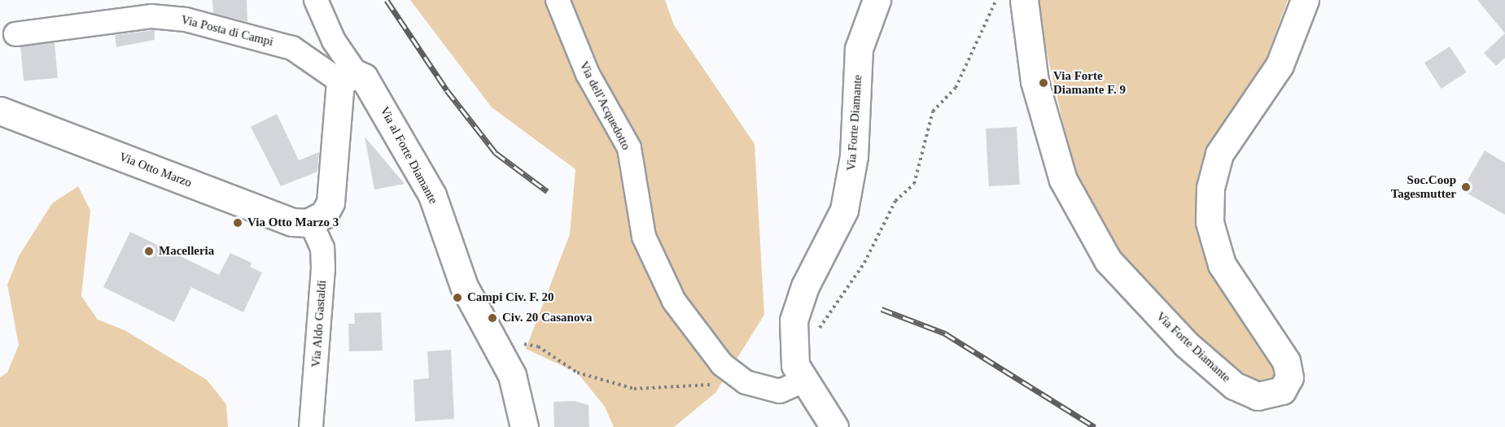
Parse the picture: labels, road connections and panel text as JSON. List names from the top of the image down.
{
  "streets": {
    "main road": ["Via Forte Diamante", "Via al Forte Diamante", "Via Otto Marzo"],
    "street": ["Via Posta di Campi", "Via dell'Acquedotto", "Via Aldo Gastaldi"]
  },
  "crossings": [
    ["Via Posta di Campi", "Via al Forte Diamante"],
    ["Via dell'Acquedotto", "Via Forte Diamante"],
    ["Via Otto Marzo", "Via Aldo Gastaldi"]
  ],
  "places": [
    "Via Forte Diamante F. 9",
    "Soc.Coop Tagesmutter",
    "Via Otto Marzo 3",
    "Macelleria",
    "Campi Civ. F. 20",
    "Civ. 20 Casanova"
  ]
}
